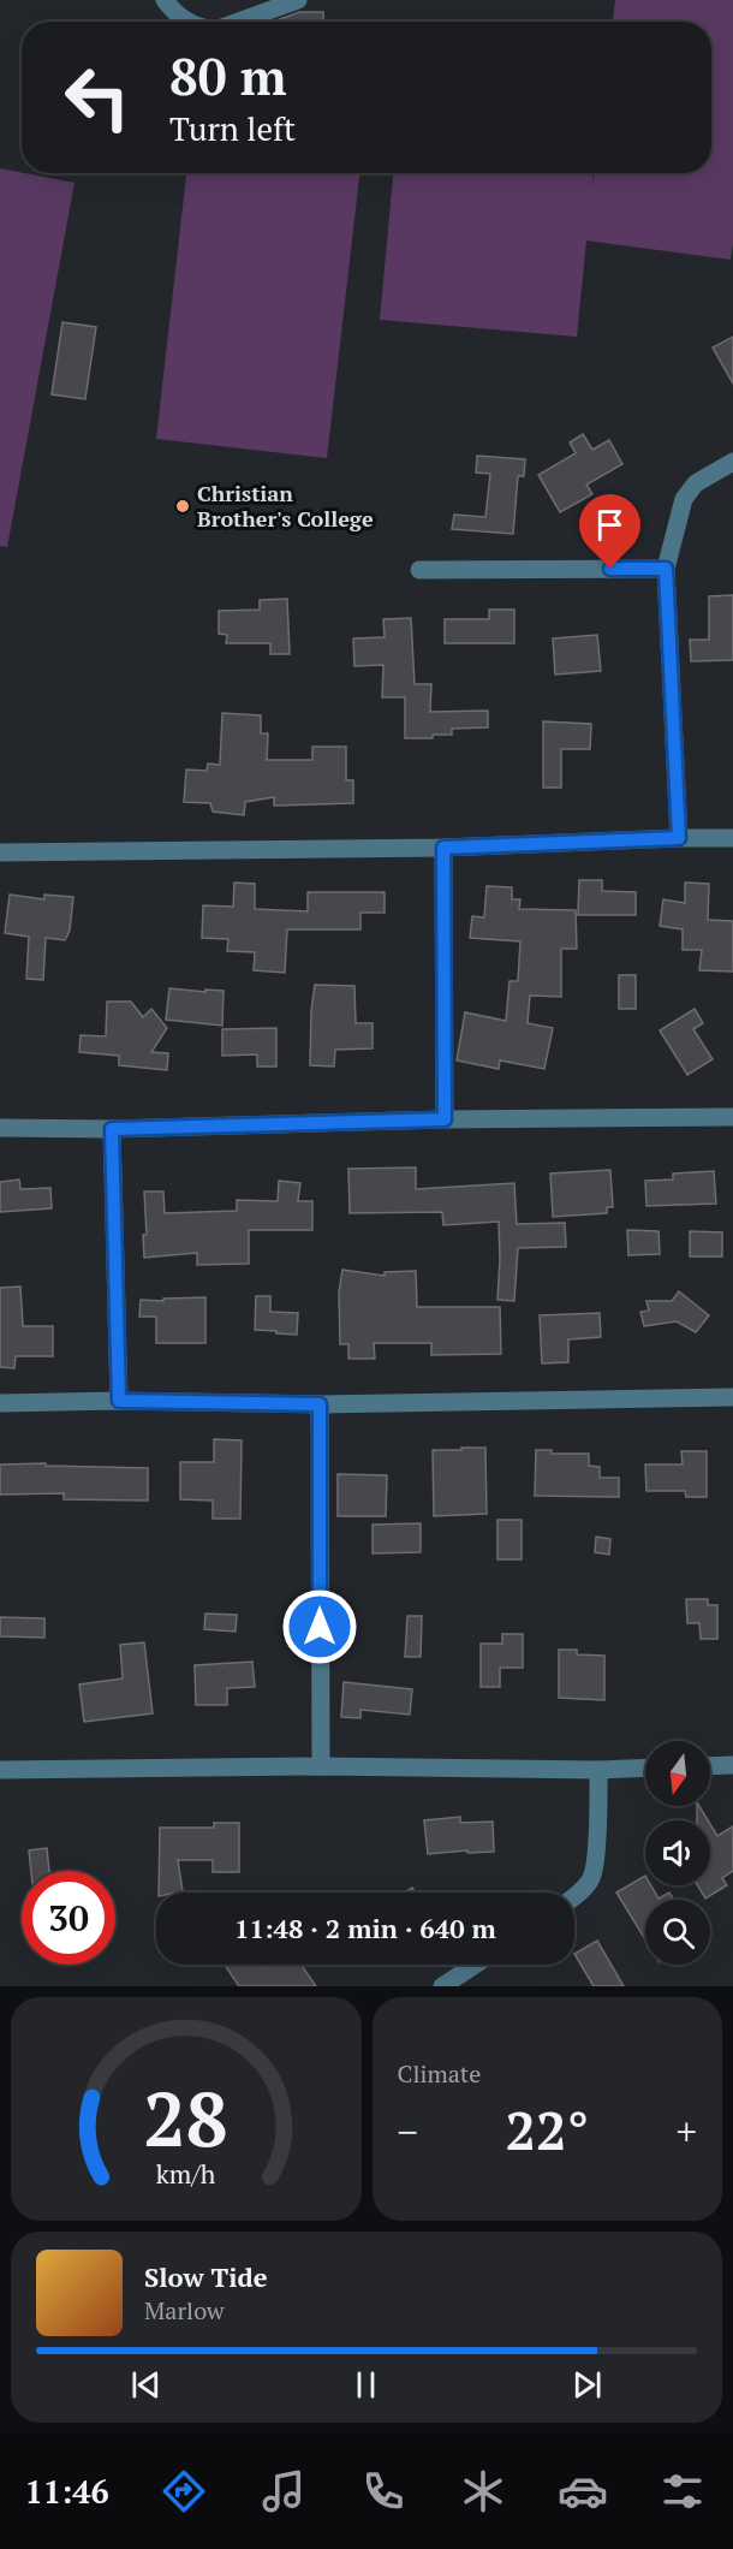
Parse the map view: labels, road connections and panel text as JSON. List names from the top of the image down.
{
  "places": ["Christian Brother's College"],
  "north": "bottom",
  "page": {
    "turn": ["80 m", "Turn left"],
    "limit": "30",
    "trip": "11:48 · 2 min · 640 m",
    "tile": "Climate",
    "heat": ["−", "22°", "+"],
    "song": ["Slow Tide", "Marlow"],
    "tabs": "11:46",
    "gauge": ["28", "km/h"]
  }
}
